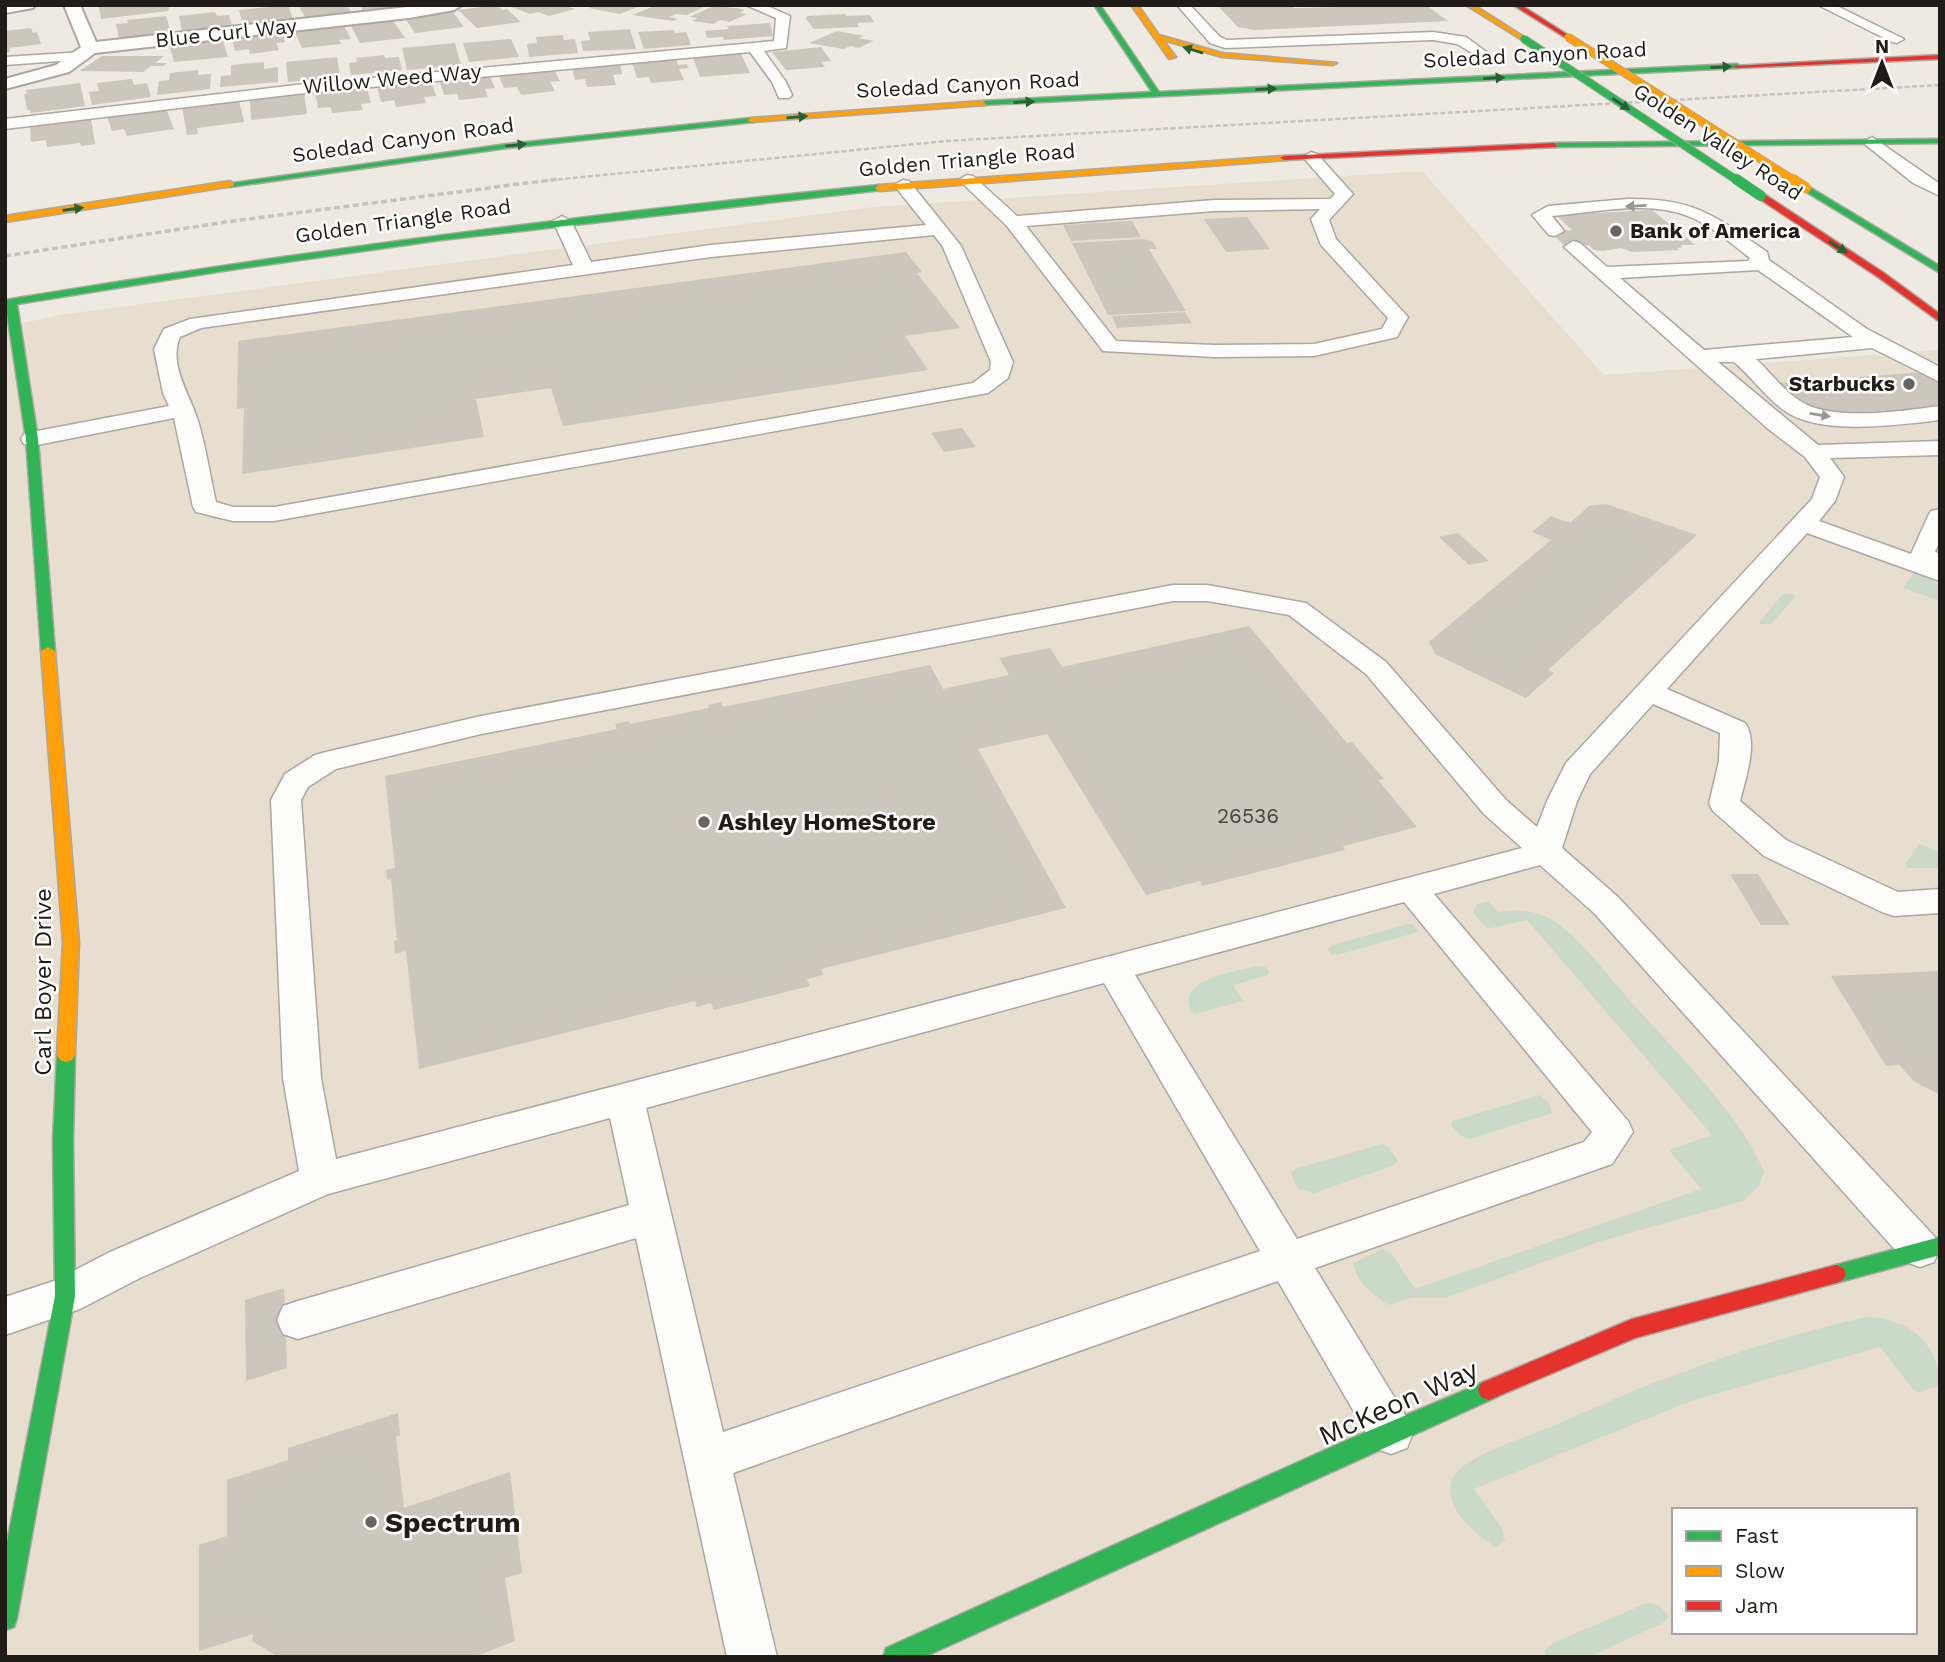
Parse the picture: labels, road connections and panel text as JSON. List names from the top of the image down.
{
  "streets": {
    "main road": [
      "Soledad Canyon Road",
      "Golden Valley Road",
      "Golden Triangle Road",
      "Carl Boyer Drive",
      "McKeon Way"
    ],
    "street": ["Blue Curl Way"],
    "lane": ["Willow Weed Way"]
  },
  "crossings": [
    ["Golden Triangle Road", "Carl Boyer Drive"]
  ],
  "places": [
    "Bank of America",
    "Starbucks",
    "Ashley HomeStore",
    "Spectrum"
  ],
  "house_numbers": ["26536"],
  "legend": ["Fast", "Slow", "Jam"],
  "north": "top"
}
